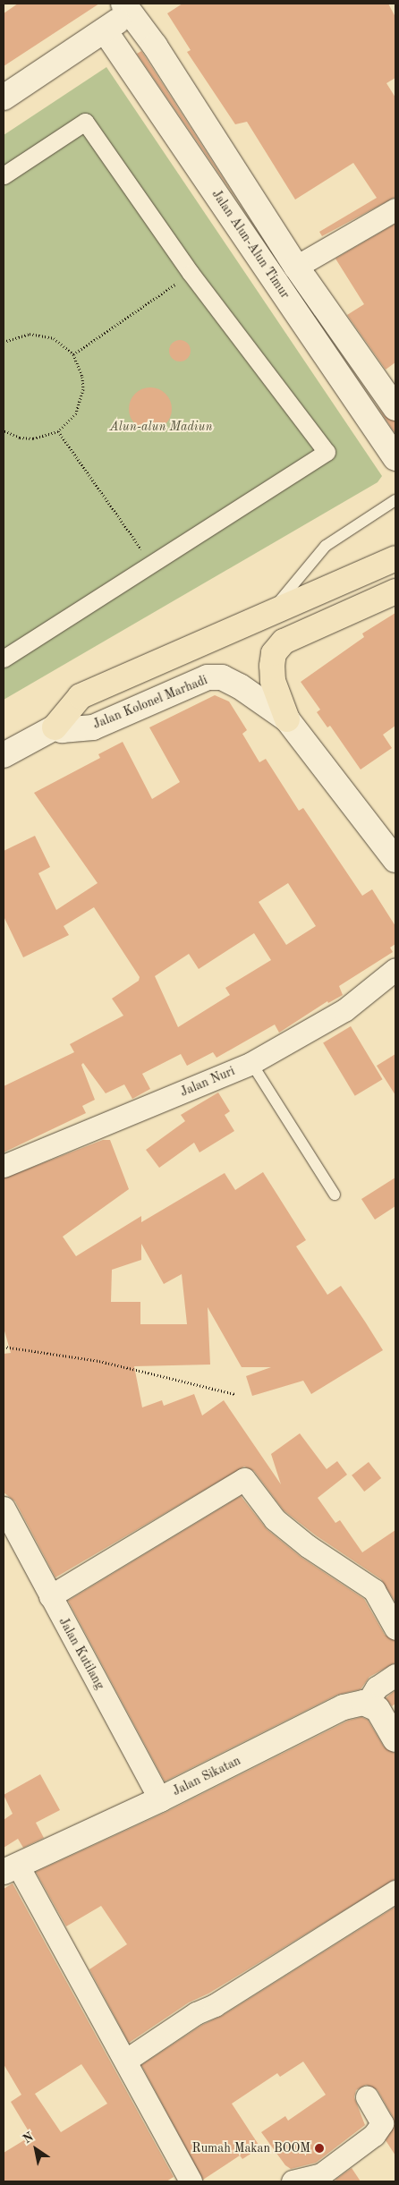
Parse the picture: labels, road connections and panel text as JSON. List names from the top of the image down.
{
  "streets": {
    "street": [
      "Jalan Alun-Alun Timur",
      "Jalan Kolonel Marhadi",
      "Jalan Nuri",
      "Jalan Kutilang",
      "Jalan Sikatan"
    ]
  },
  "crossings": [
    ["Jalan Kutilang", "Jalan Sikatan"]
  ],
  "parks": ["Alun-alun Madiun"],
  "places": ["Rumah Makan BOOM"],
  "north": "top left"
}
